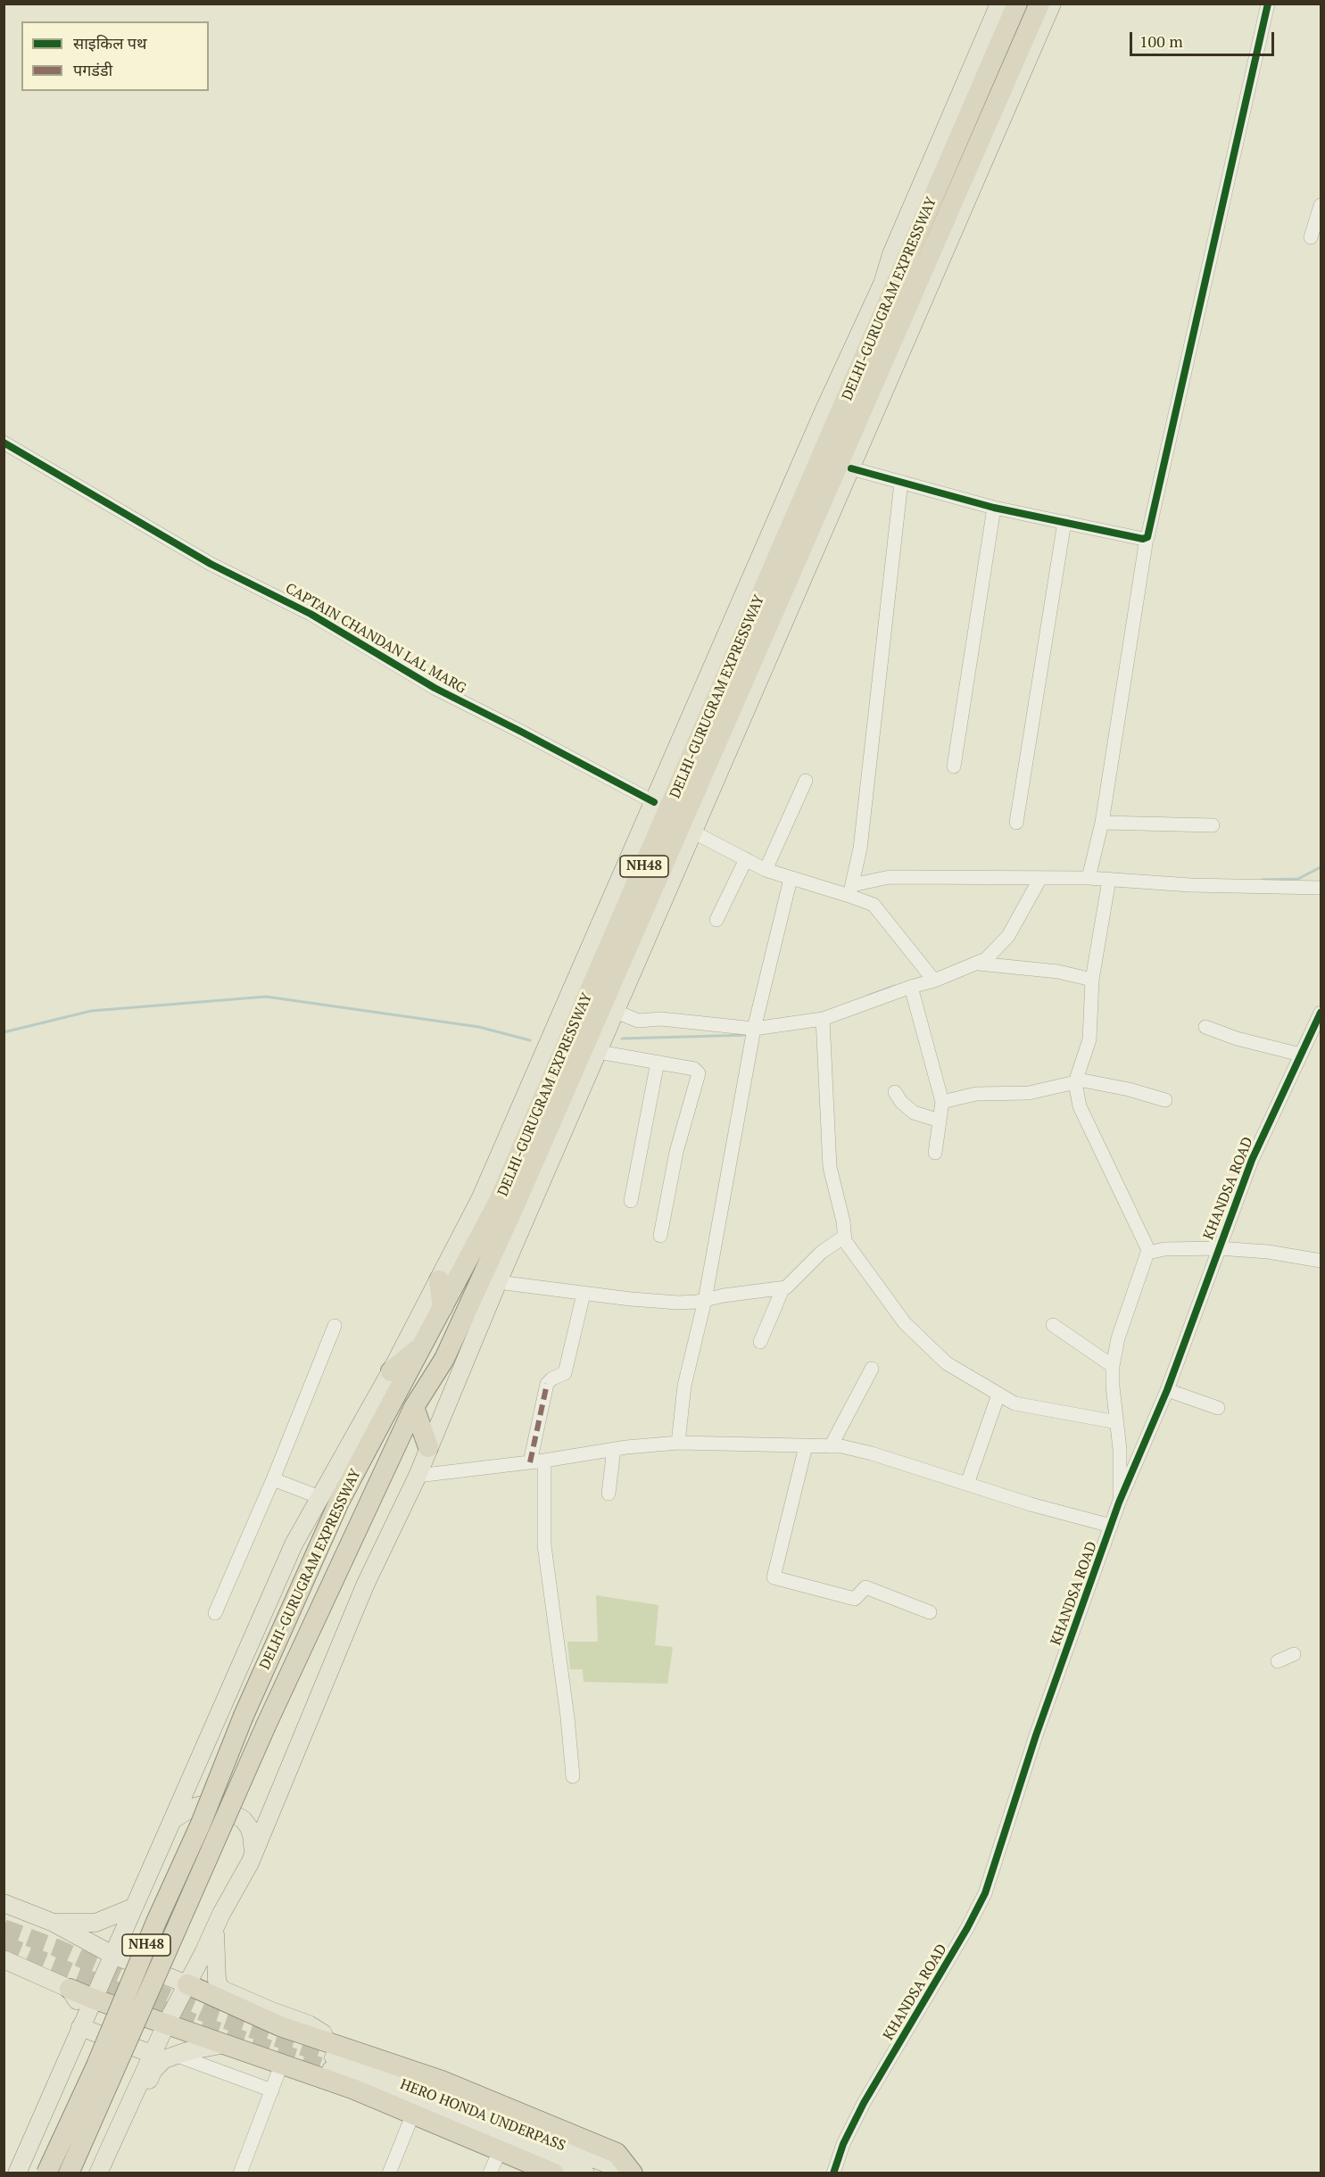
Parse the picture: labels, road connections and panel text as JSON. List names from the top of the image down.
{
  "streets": {
    "highway": ["DELHI-GURUGRAM EXPRESSWAY", "NH48"],
    "main road": ["HERO HONDA UNDERPASS"],
    "street": ["CAPTAIN CHANDAN LAL MARG", "KHANDSA ROAD"]
  },
  "legend": ["साइकिल पथ", "पगडंडी"],
  "scale_bar": "100 m"
}
